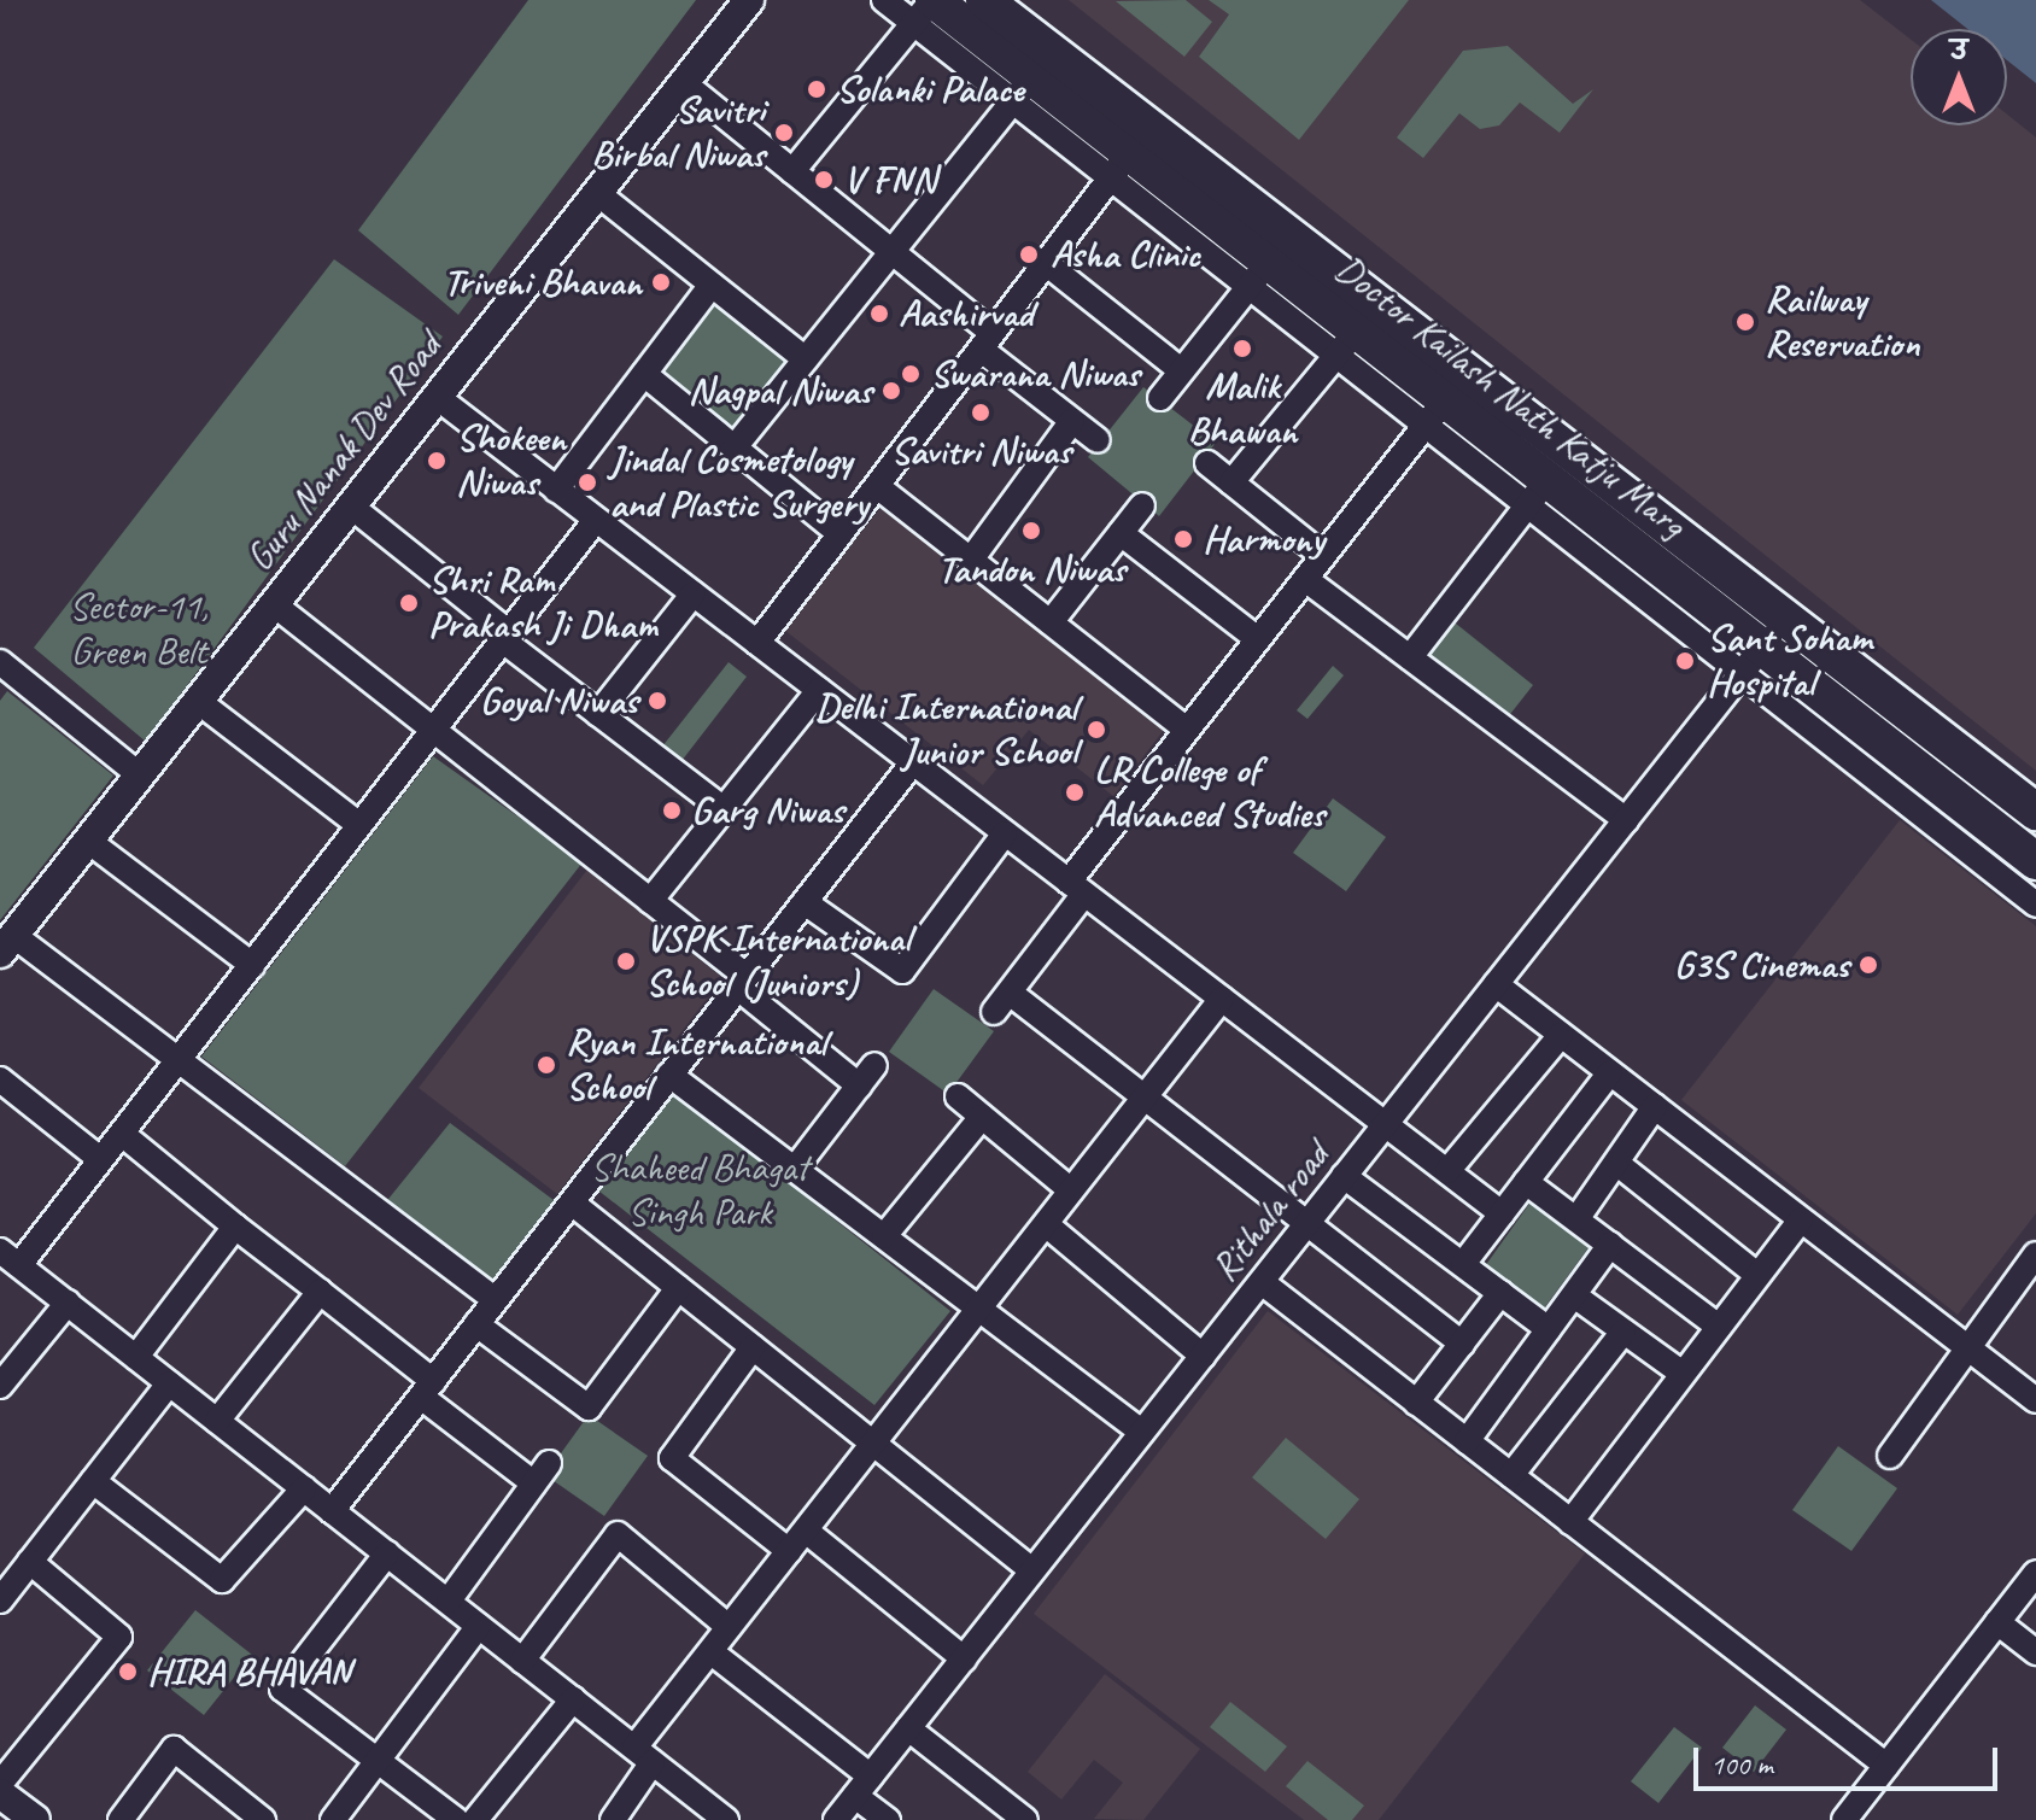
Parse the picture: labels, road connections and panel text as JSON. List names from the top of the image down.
{
  "streets": {
    "main road": ["Doctor Kailash Nath Katju Marg"],
    "street": ["Guru Nanak Dev Road", "Rithala road"]
  },
  "crossings": [
    ["Doctor Kailash Nath Katju Marg", "Rithala road"]
  ],
  "parks": ["Sector-11, Green Belt", "Shaheed Bhagat Singh Park"],
  "places": [
    "Solanki Palace",
    "Savitri Birbal Niwas",
    "V FNN",
    "Asha Clinic",
    "Triveni Bhavan",
    "Aashirvad",
    "Railway Reservation",
    "Malik Bhawan",
    "Swarana Niwas",
    "Nagpal Niwas",
    "Savitri Niwas",
    "Shokeen Niwas",
    "Jindal Cosmetology and Plastic Surgery",
    "Tandon Niwas",
    "Harmony",
    "Shri Ram Prakash Ji Dham",
    "Sant Soham Hospital",
    "Goyal Niwas",
    "Delhi International Junior School",
    "LR College of Advanced Studies",
    "Garg Niwas",
    "VSPK International School (Juniors)",
    "G3S Cinemas",
    "Ryan International School",
    "HIRA BHAVAN"
  ],
  "scale_bar": "100 m",
  "north": "top"
}
